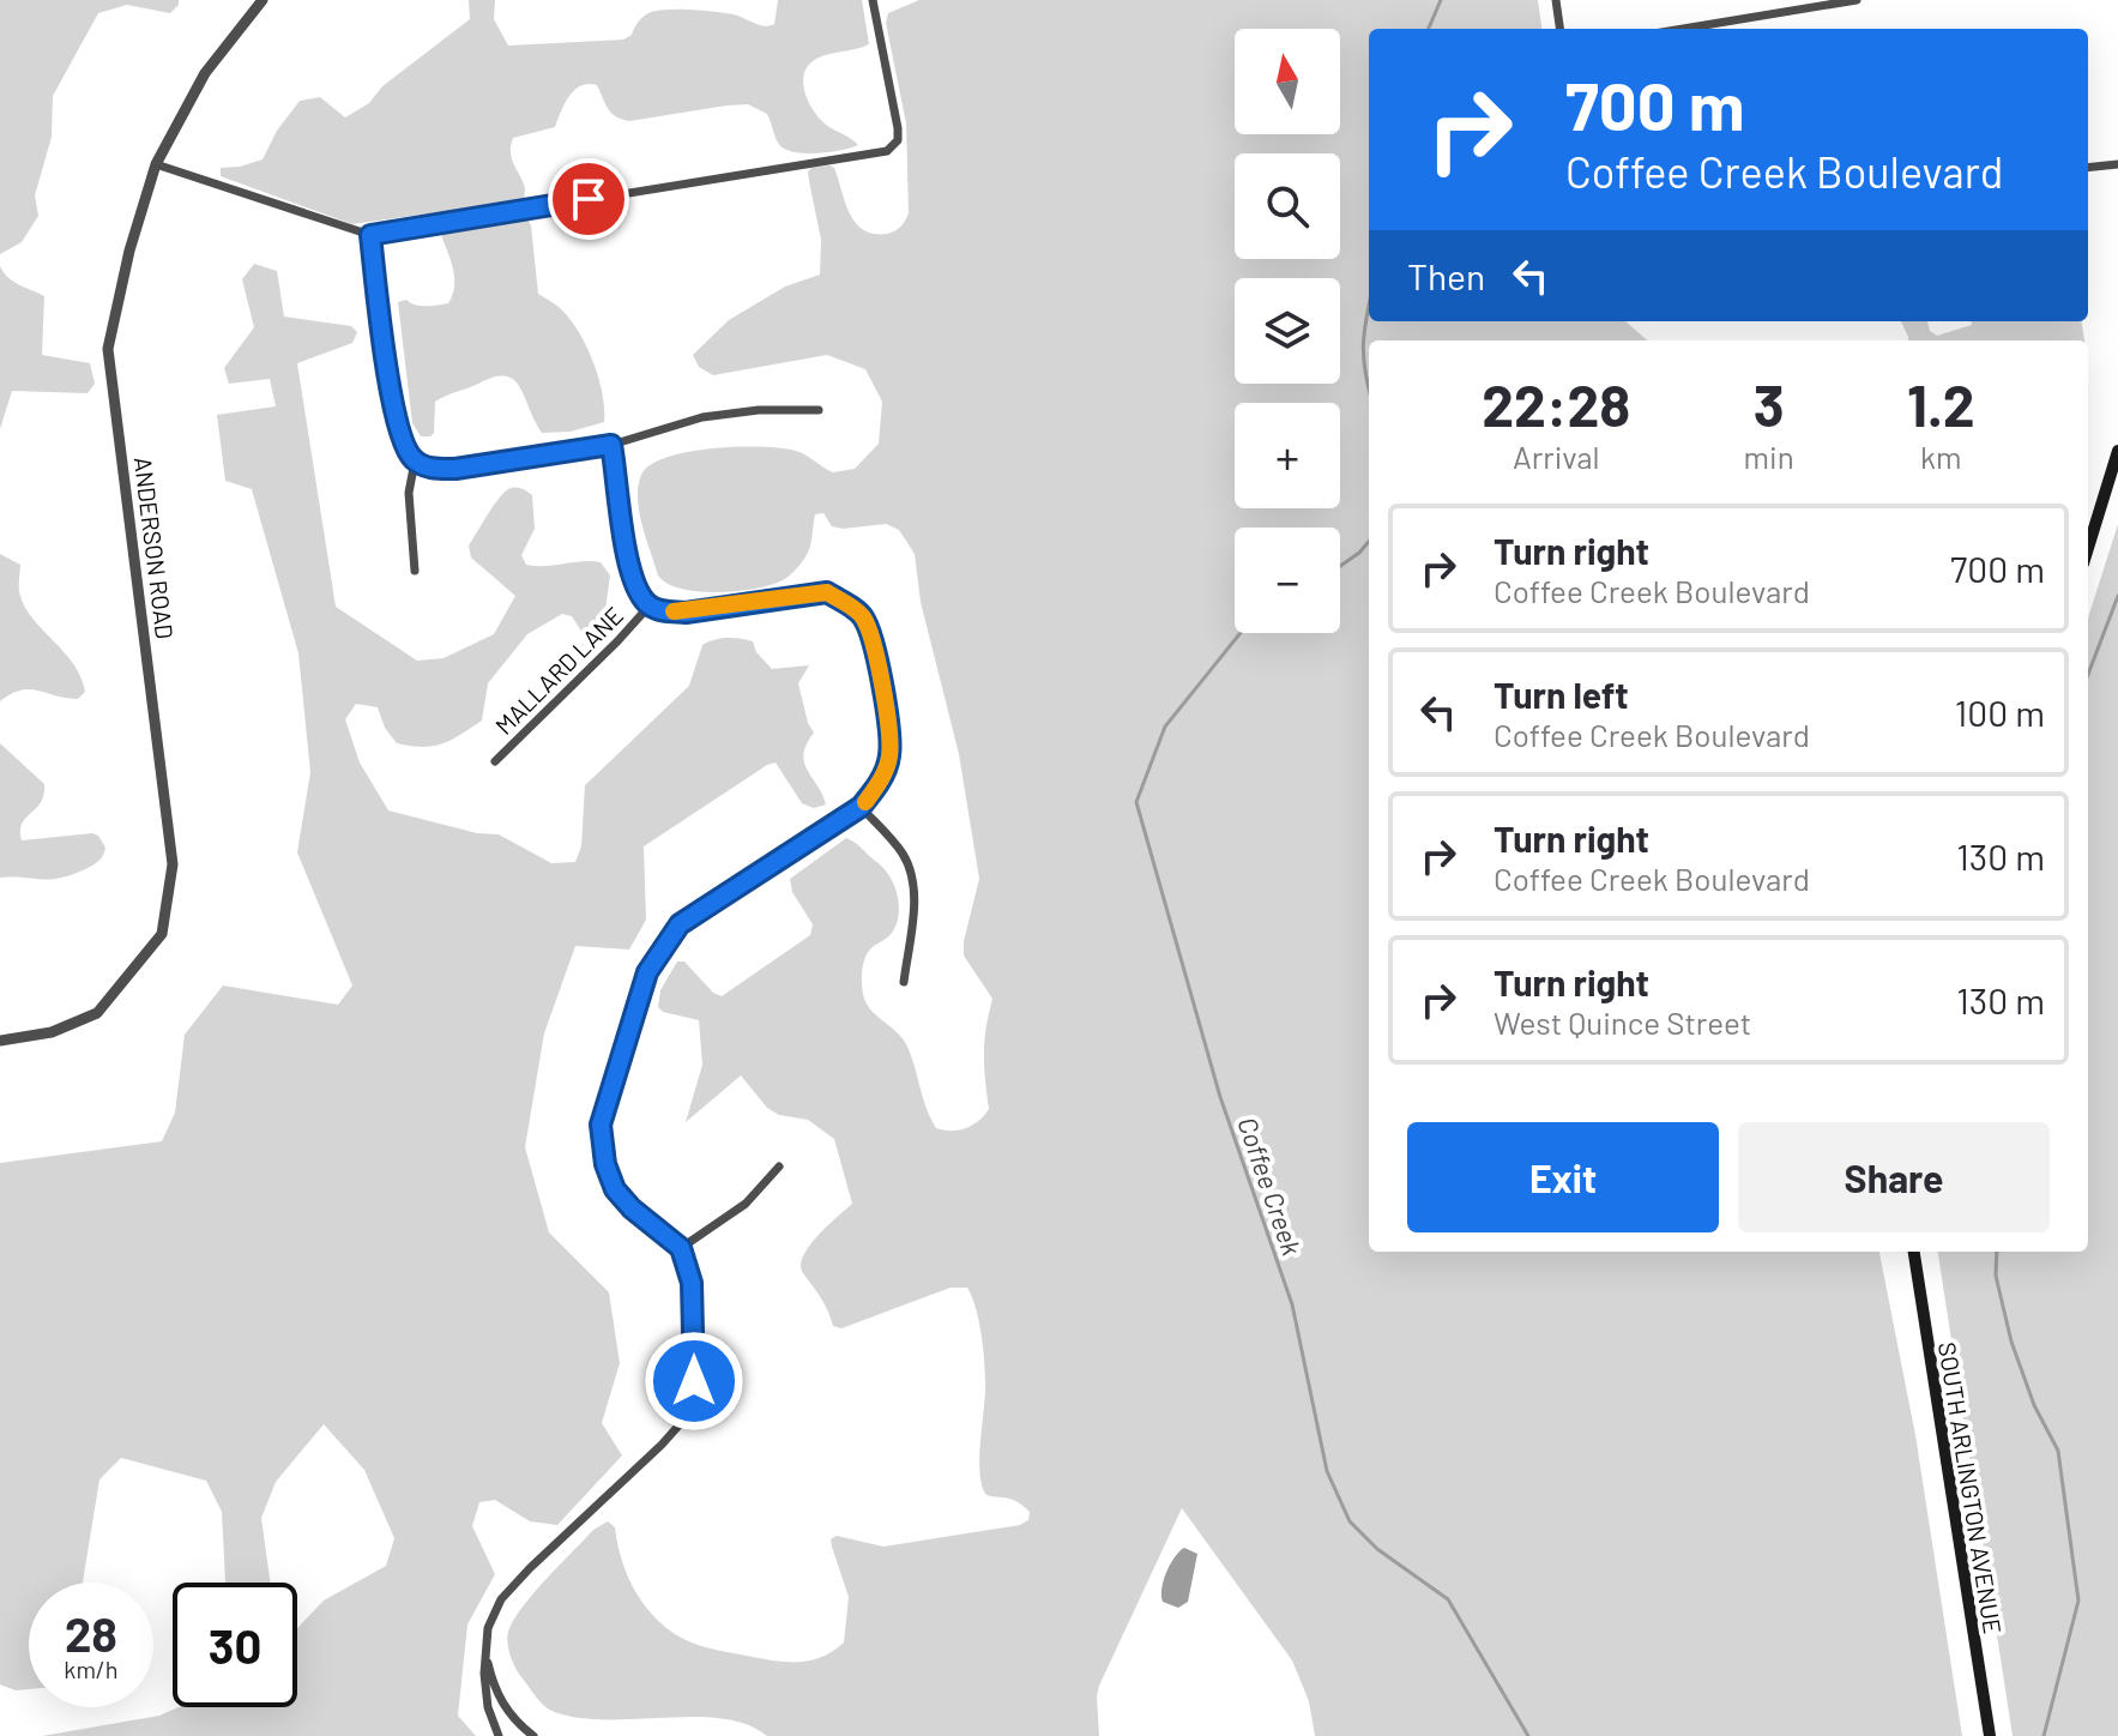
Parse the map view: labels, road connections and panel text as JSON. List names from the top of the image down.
{
  "streets": {
    "main road": ["SOUTH ARLINGTON AVENUE"],
    "street": ["ANDERSON ROAD", "MALLARD LANE"]
  },
  "water": ["Coffee Creek"],
  "north": "top",
  "page": {
    "map_buttons": ["+", "−"],
    "turn": ["700 m", "Coffee Creek Boulevard"],
    "then": "Then",
    "eta": [
      "22:28",
      "Arrival",
      "3",
      "min",
      "1.2",
      "km"
    ],
    "list": [
      {
        "name": "Turn right",
        "note": "Coffee Creek Boulevard",
        "value": "700 m"
      },
      {
        "name": "Turn left",
        "note": "Coffee Creek Boulevard",
        "value": "100 m"
      },
      {
        "name": "Turn right",
        "note": "Coffee Creek Boulevard",
        "value": "130 m"
      },
      {
        "name": "Turn right",
        "note": "West Quince Street",
        "value": "130 m"
      }
    ],
    "buttons": ["Exit", "Share"],
    "speed": "28 km/h",
    "limit": "30"
  }
}
